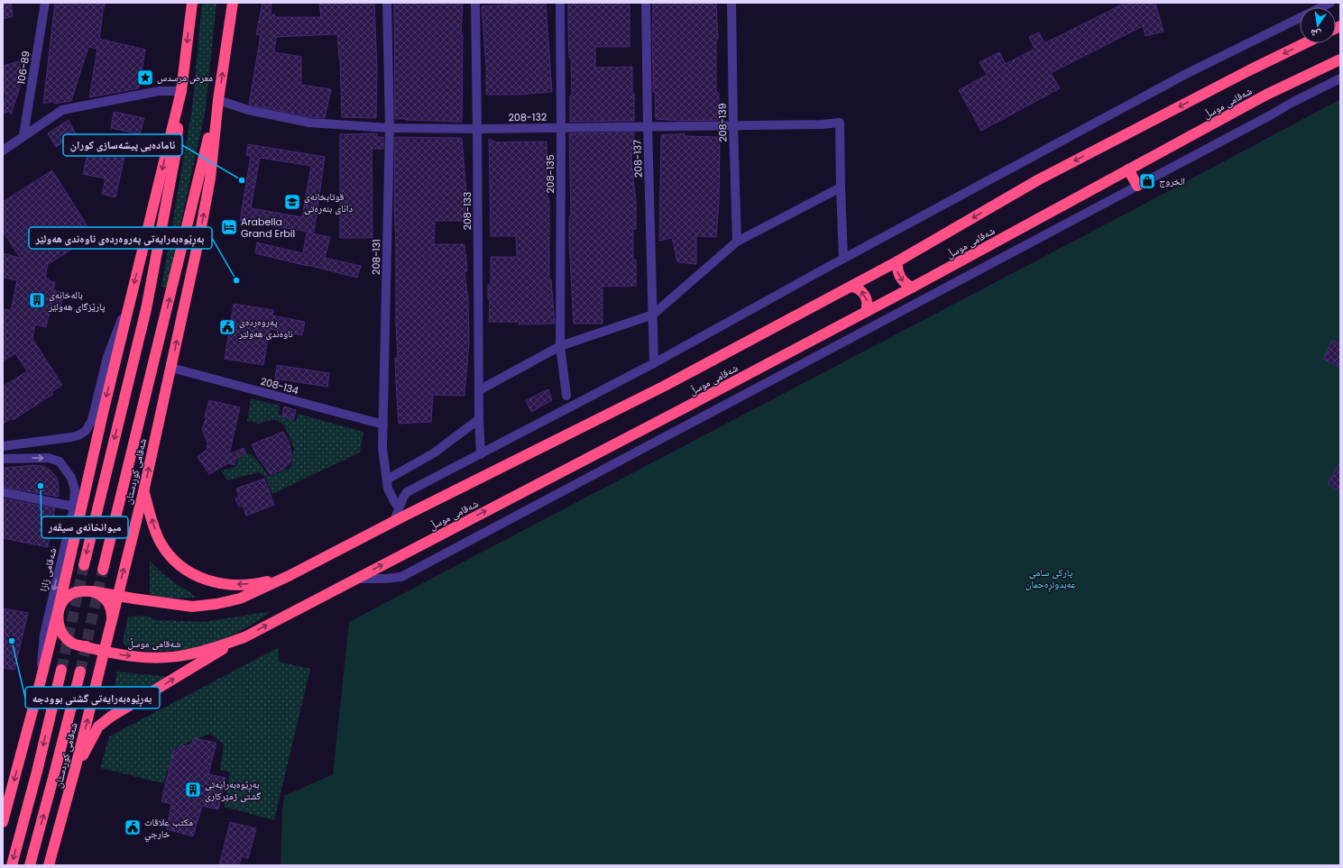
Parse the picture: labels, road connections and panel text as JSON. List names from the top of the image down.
{
  "streets": {
    "highway": ["شەقامی موسڵ", "شەقامی کوردستان"],
    "street": [
      "106-89",
      "208-132",
      "208-139",
      "208-137",
      "208-135",
      "208-133",
      "208-131",
      "208-134",
      "شەقامی زازا"
    ]
  },
  "crossings": [
    ["شەقامی موسڵ", "شەقامی کوردستان"],
    ["208-132", "208-139"],
    ["208-132", "208-137"],
    ["208-132", "208-135"],
    ["208-132", "208-133"],
    ["208-132", "208-131"],
    ["208-132", "شەقامی کوردستان"],
    ["208-131", "208-134"],
    ["208-134", "شەقامی کوردستان"]
  ],
  "parks": ["پارکی سامی عەبدولڕەحمان"],
  "places": {
    "place": ["معرض مرسدس"],
    "other": [
      "ئامادەیی پیشەسازی کوران",
      "بەڕێوەبەرایەتی پەروەردەی ناوەندی هەولێر",
      "میوانخانەی سیڤەر",
      "بەڕێوەبەرایەتی گشتی بوودجە"
    ],
    "shop": ["الخروج"],
    "school or university": ["قوتابخانەی دانای بنەرەتی"],
    "hotel": ["Arabella Grand Erbil"],
    "building": ["بالەخانەی پارێزگای هەولێر", "بەڕێوەبەرایەتی گشتی ژمێركاری"],
    "public building": ["پەروەردەی ناوەندی هەولێر", "مكتب علاقات خارجي"]
  },
  "north": "bottom"
}
